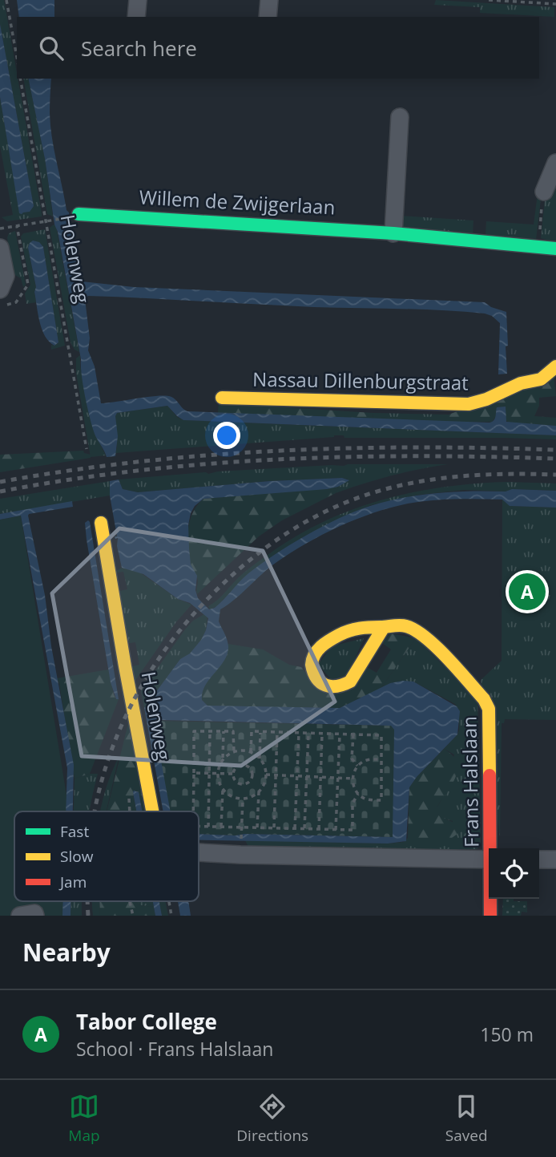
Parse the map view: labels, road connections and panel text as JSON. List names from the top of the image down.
{
  "streets": {
    "street": [
      "Willem de Zwijgerlaan",
      "Holenweg",
      "Nassau Dillenburgstraat",
      "Frans Halslaan"
    ]
  },
  "legend": ["Fast", "Slow", "Jam"],
  "page": {
    "search": "Search here",
    "pins": "A",
    "heading": "Nearby",
    "list": [
      {
        "mark": "A",
        "name": "Tabor College",
        "note": "School · Frans Halslaan",
        "value": "150 m"
      }
    ],
    "nav": ["Map", "Directions", "Saved"]
  }
}
